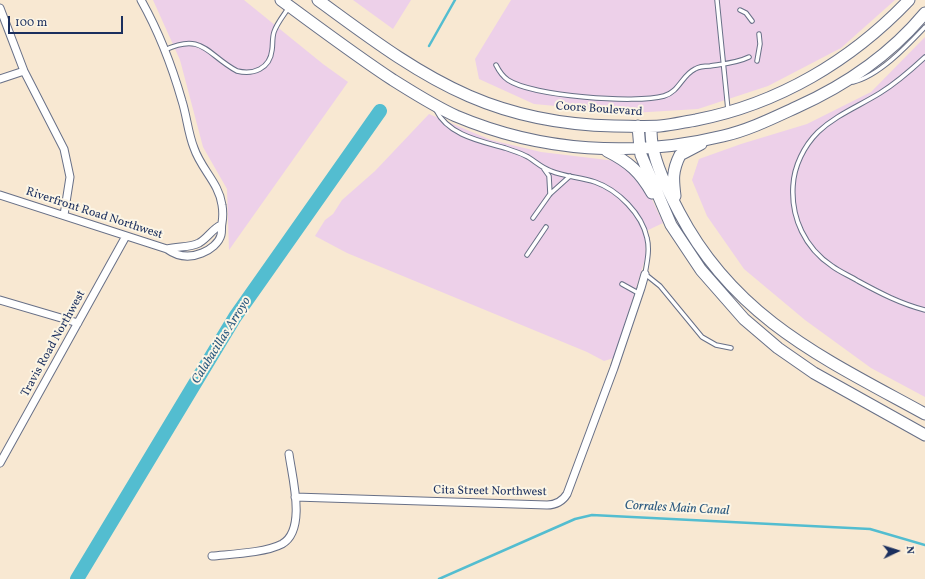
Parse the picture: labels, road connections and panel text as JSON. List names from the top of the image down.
{
  "streets": {
    "main road": ["Coors Boulevard"],
    "street": ["Riverfront Road Northwest", "Travis Road Northwest", "Cita Street Northwest"]
  },
  "crossings": [
    ["Riverfront Road Northwest", "Travis Road Northwest"]
  ],
  "water": ["Calabacillas Arroyo", "Corrales Main Canal"],
  "scale_bar": "100 m",
  "north": "right"
}
